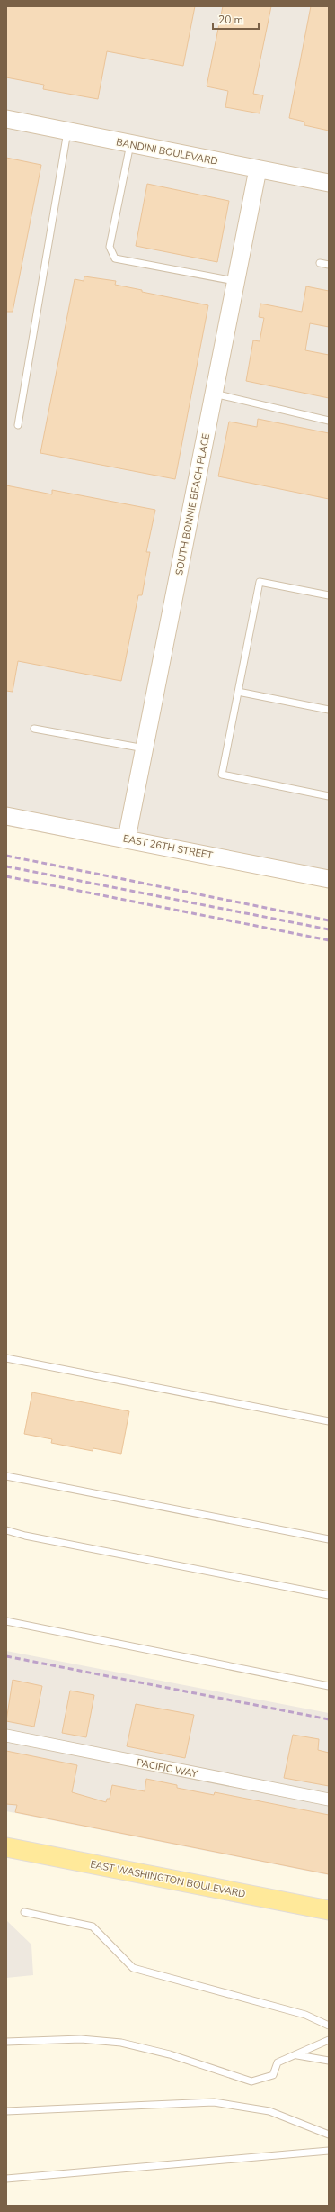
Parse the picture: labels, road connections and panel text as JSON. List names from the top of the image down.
{
  "streets": {
    "main road": ["EAST WASHINGTON BOULEVARD"],
    "street": [
      "BANDINI BOULEVARD",
      "SOUTH BONNIE BEACH PLACE",
      "EAST 26TH STREET",
      "PACIFIC WAY"
    ]
  },
  "crossings": [
    ["BANDINI BOULEVARD", "SOUTH BONNIE BEACH PLACE"],
    ["SOUTH BONNIE BEACH PLACE", "EAST 26TH STREET"]
  ],
  "scale_bar": "20 m"
}
